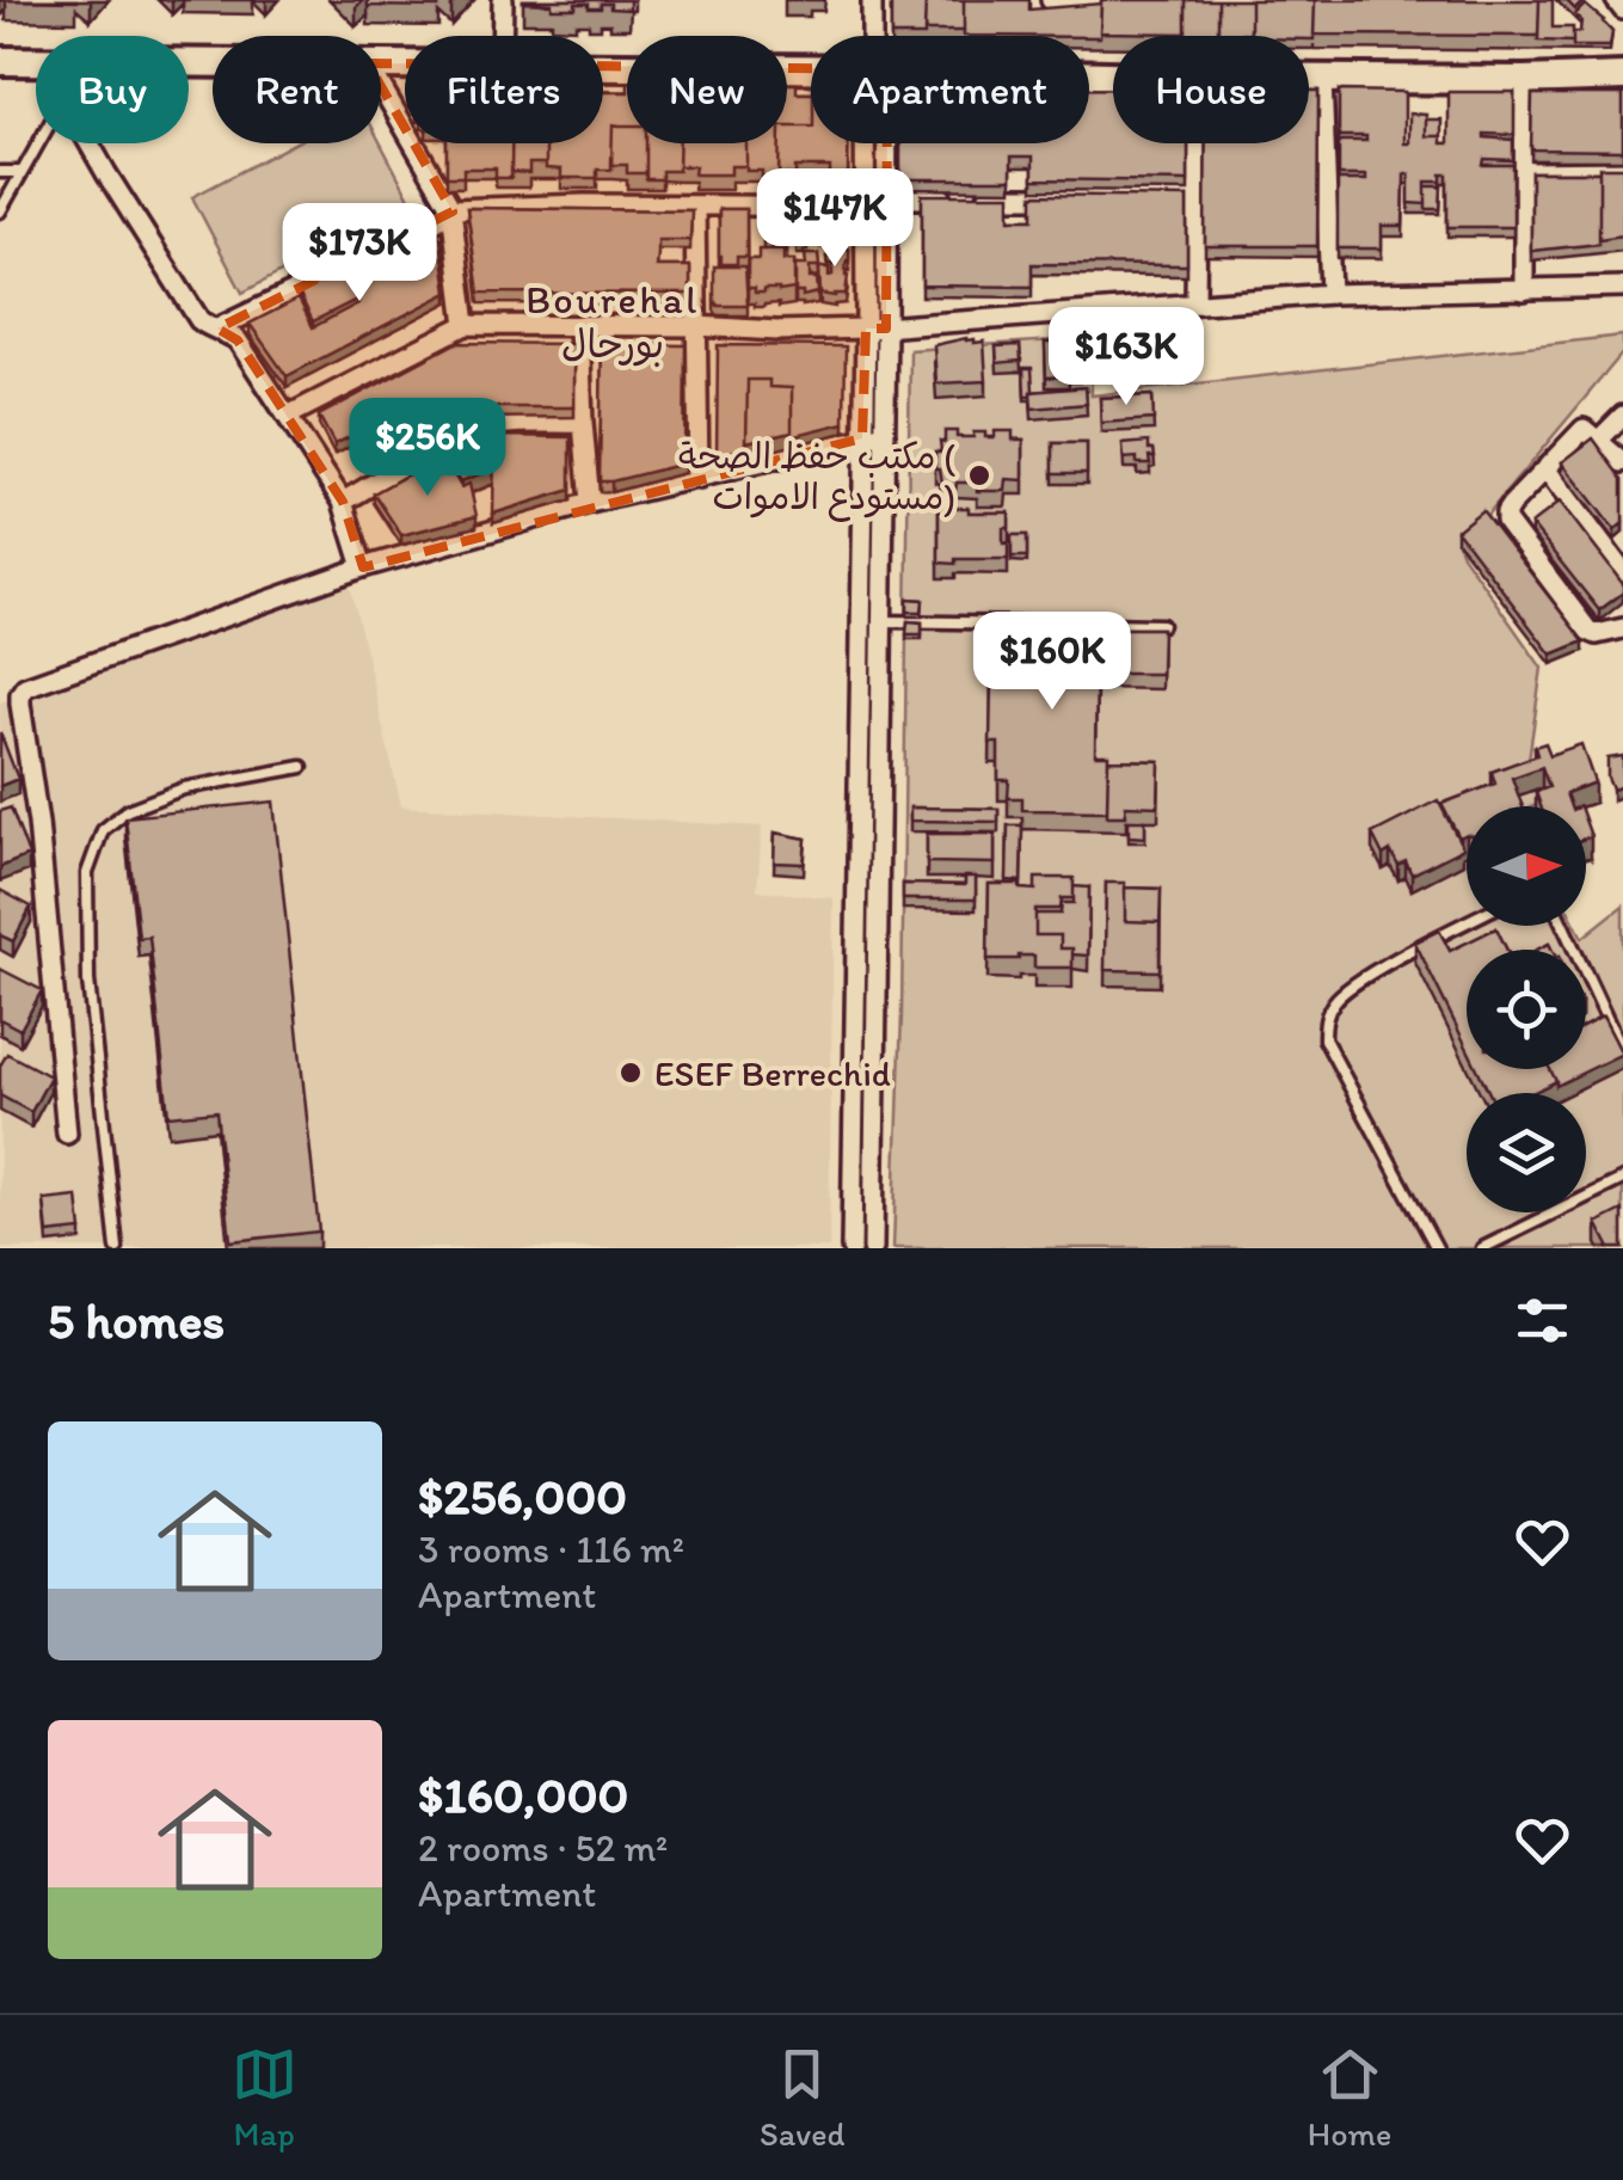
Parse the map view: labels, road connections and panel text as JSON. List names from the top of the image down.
{
  "districts": ["Bourehal بورحال"],
  "places": ["مكتب حفظ الصحة ( مستودع الاموات)", "ESEF Berrechid"],
  "north": "right",
  "page": {
    "chip": [
      "Buy",
      "Rent",
      "Filters",
      "New",
      "Apartment",
      "House"
    ],
    "price": [
      "$147K",
      "$173K",
      "$163K",
      "$256K",
      "$160K"
    ],
    "heading": "5 homes",
    "list": [
      {
        "name": "$256,000",
        "note": "3 rooms · 116 m² · Apartment"
      },
      {
        "name": "$160,000",
        "note": "2 rooms · 52 m² · Apartment"
      }
    ],
    "tabs": ["Map", "Saved", "Home"]
  }
}
